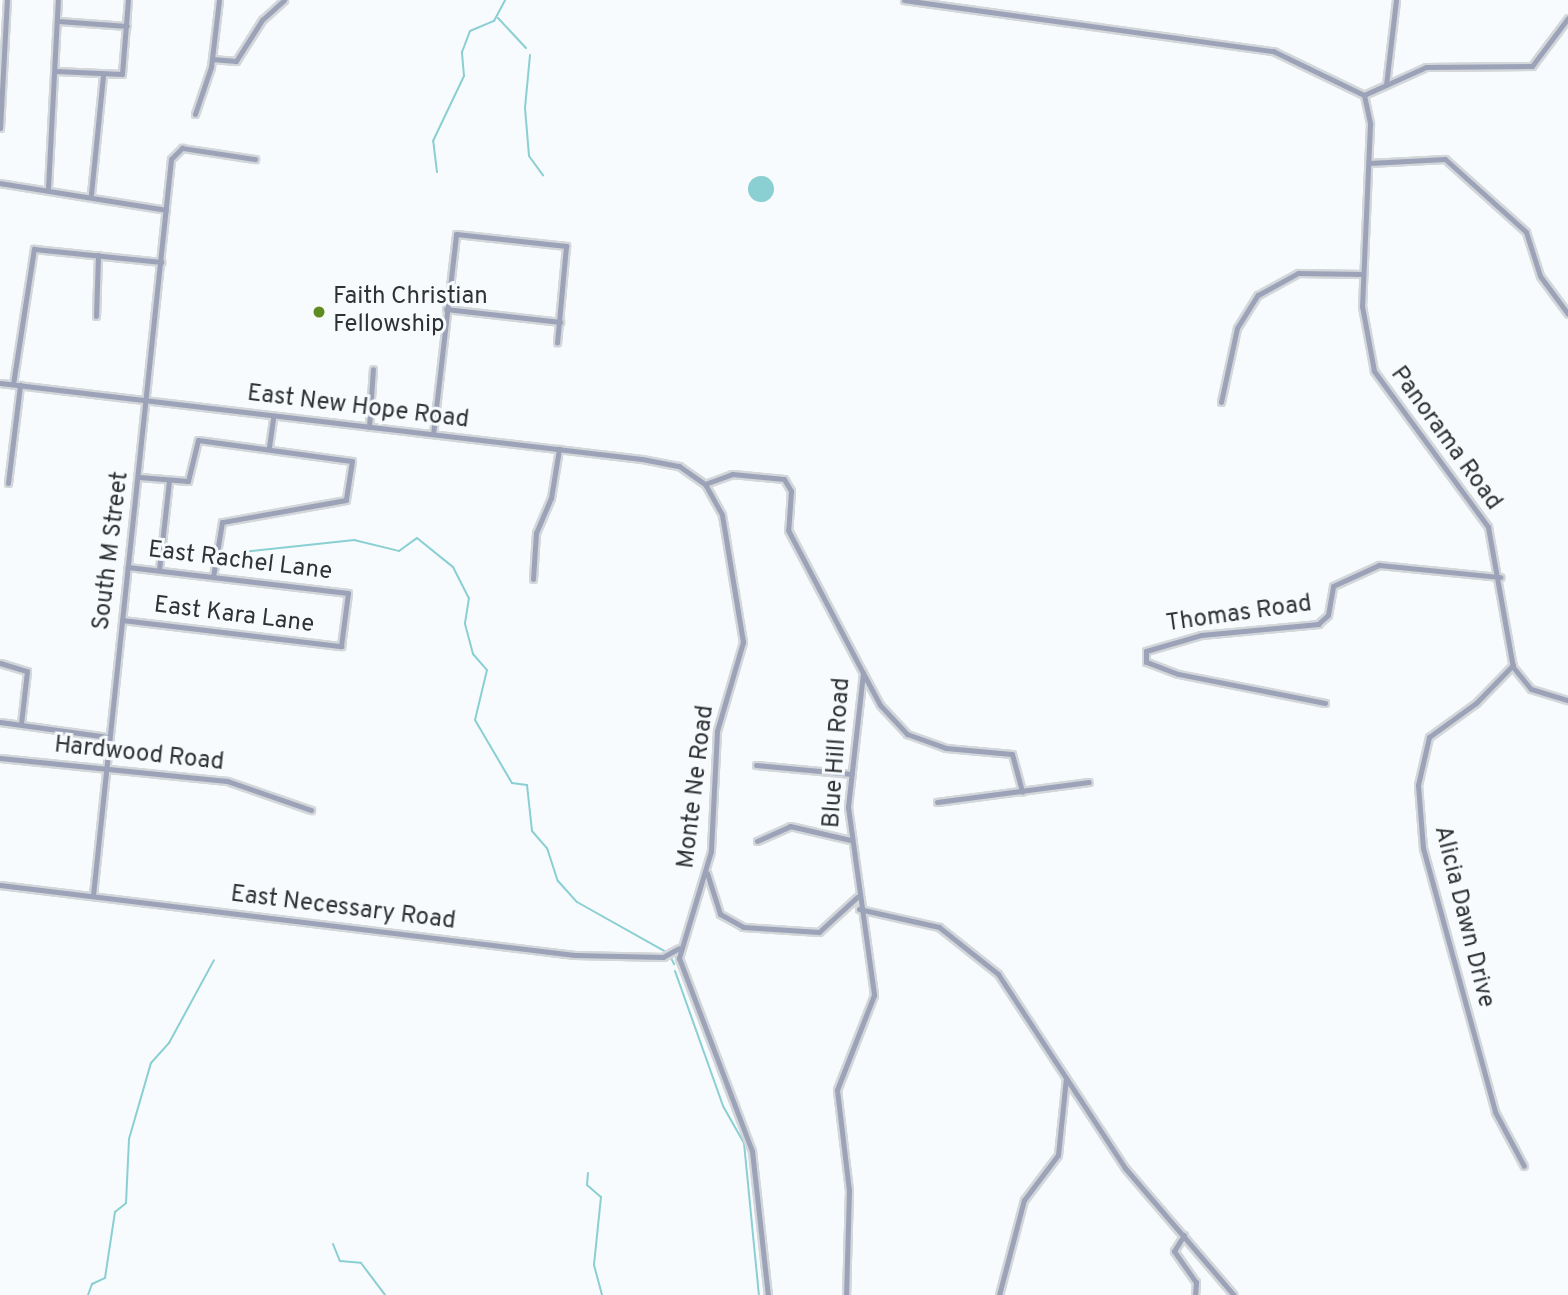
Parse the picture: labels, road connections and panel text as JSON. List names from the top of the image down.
{
  "streets": {
    "street": [
      "East New Hope Road",
      "Panorama Road",
      "South M Street",
      "East Rachel Lane",
      "Thomas Road",
      "East Kara Lane",
      "Blue Hill Road",
      "Hardwood Road",
      "Monte Ne Road",
      "East Necessary Road",
      "Alicia Dawn Drive"
    ]
  },
  "crossings": [
    ["East New Hope Road", "South M Street"],
    ["East New Hope Road", "Blue Hill Road"],
    ["East New Hope Road", "Monte Ne Road"],
    ["Panorama Road", "Thomas Road"],
    ["Panorama Road", "Alicia Dawn Drive"],
    ["South M Street", "East Rachel Lane"],
    ["South M Street", "East Kara Lane"],
    ["South M Street", "Hardwood Road"],
    ["South M Street", "East Necessary Road"],
    ["East Rachel Lane", "East Kara Lane"],
    ["Blue Hill Road", "Monte Ne Road"],
    ["Monte Ne Road", "East Necessary Road"]
  ],
  "places": ["Faith Christian Fellowship"]
}
